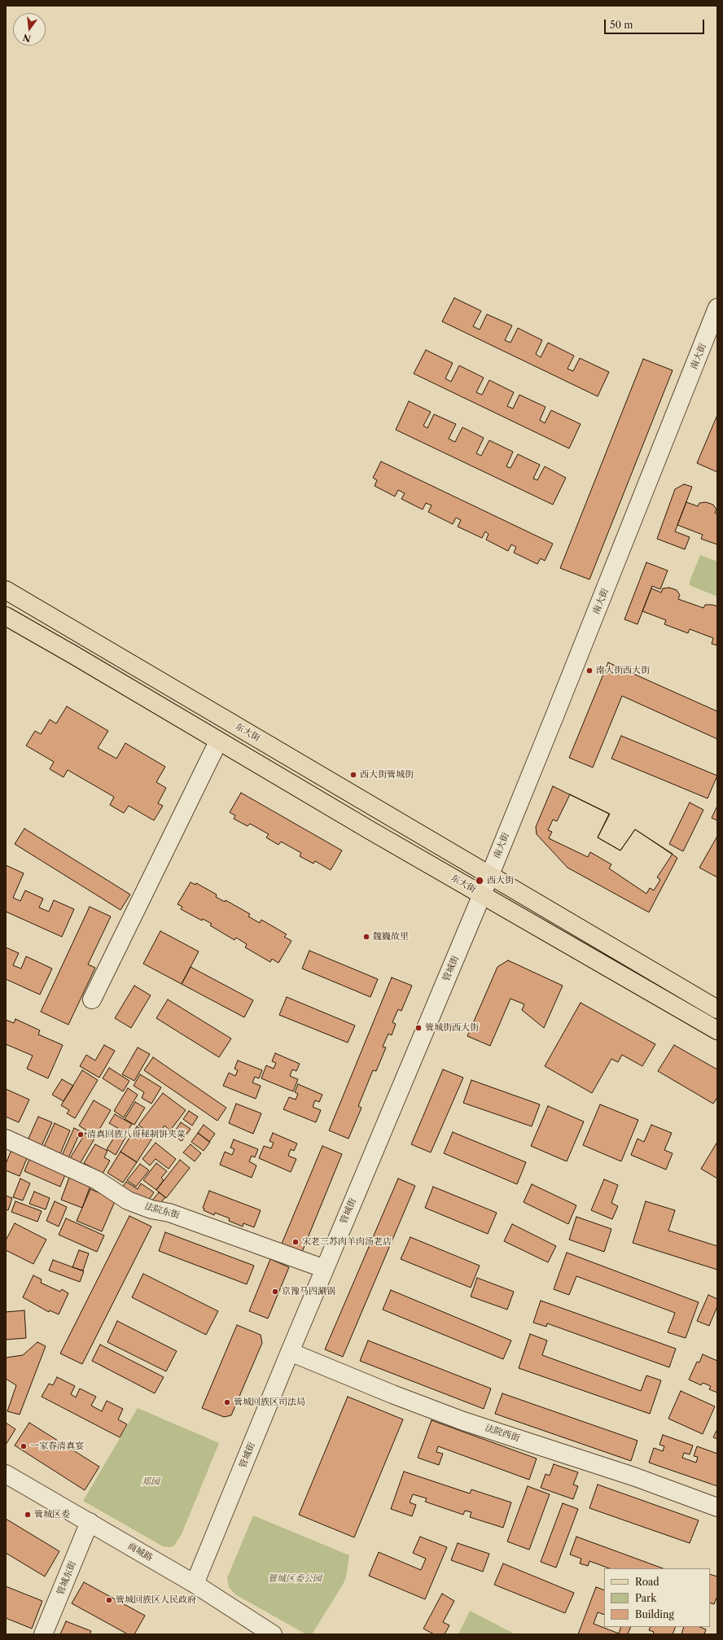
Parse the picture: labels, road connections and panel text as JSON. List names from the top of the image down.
{
  "streets": {
    "main road": ["东大街"],
    "street": [
      "南大街",
      "管城街",
      "法院东街",
      "法院西街",
      "商城路",
      "管城东街"
    ]
  },
  "crossings": [
    ["南大街", "东大街"],
    ["南大街", "管城街"],
    ["东大街", "管城街"],
    ["管城街", "法院东街"],
    ["管城街", "法院西街"],
    ["管城街", "商城路"],
    ["商城路", "管城东街"]
  ],
  "parks": ["郑园", "管城区委公园"],
  "places": [
    "南大街西大街",
    "西大街管城街",
    "西大街",
    "魏巍故里",
    "管城街西大街",
    "清真回族八哥秘制饼夹菜",
    "宋老三苏肉羊肉汤老店",
    "京豫马四涮锅",
    "管城回族区司法局",
    "一家春清真宴",
    "管城区委",
    "管城回族区人民政府"
  ],
  "legend": ["Road", "Park", "Building"],
  "scale_bar": "50 m",
  "north": "bottom"
}
